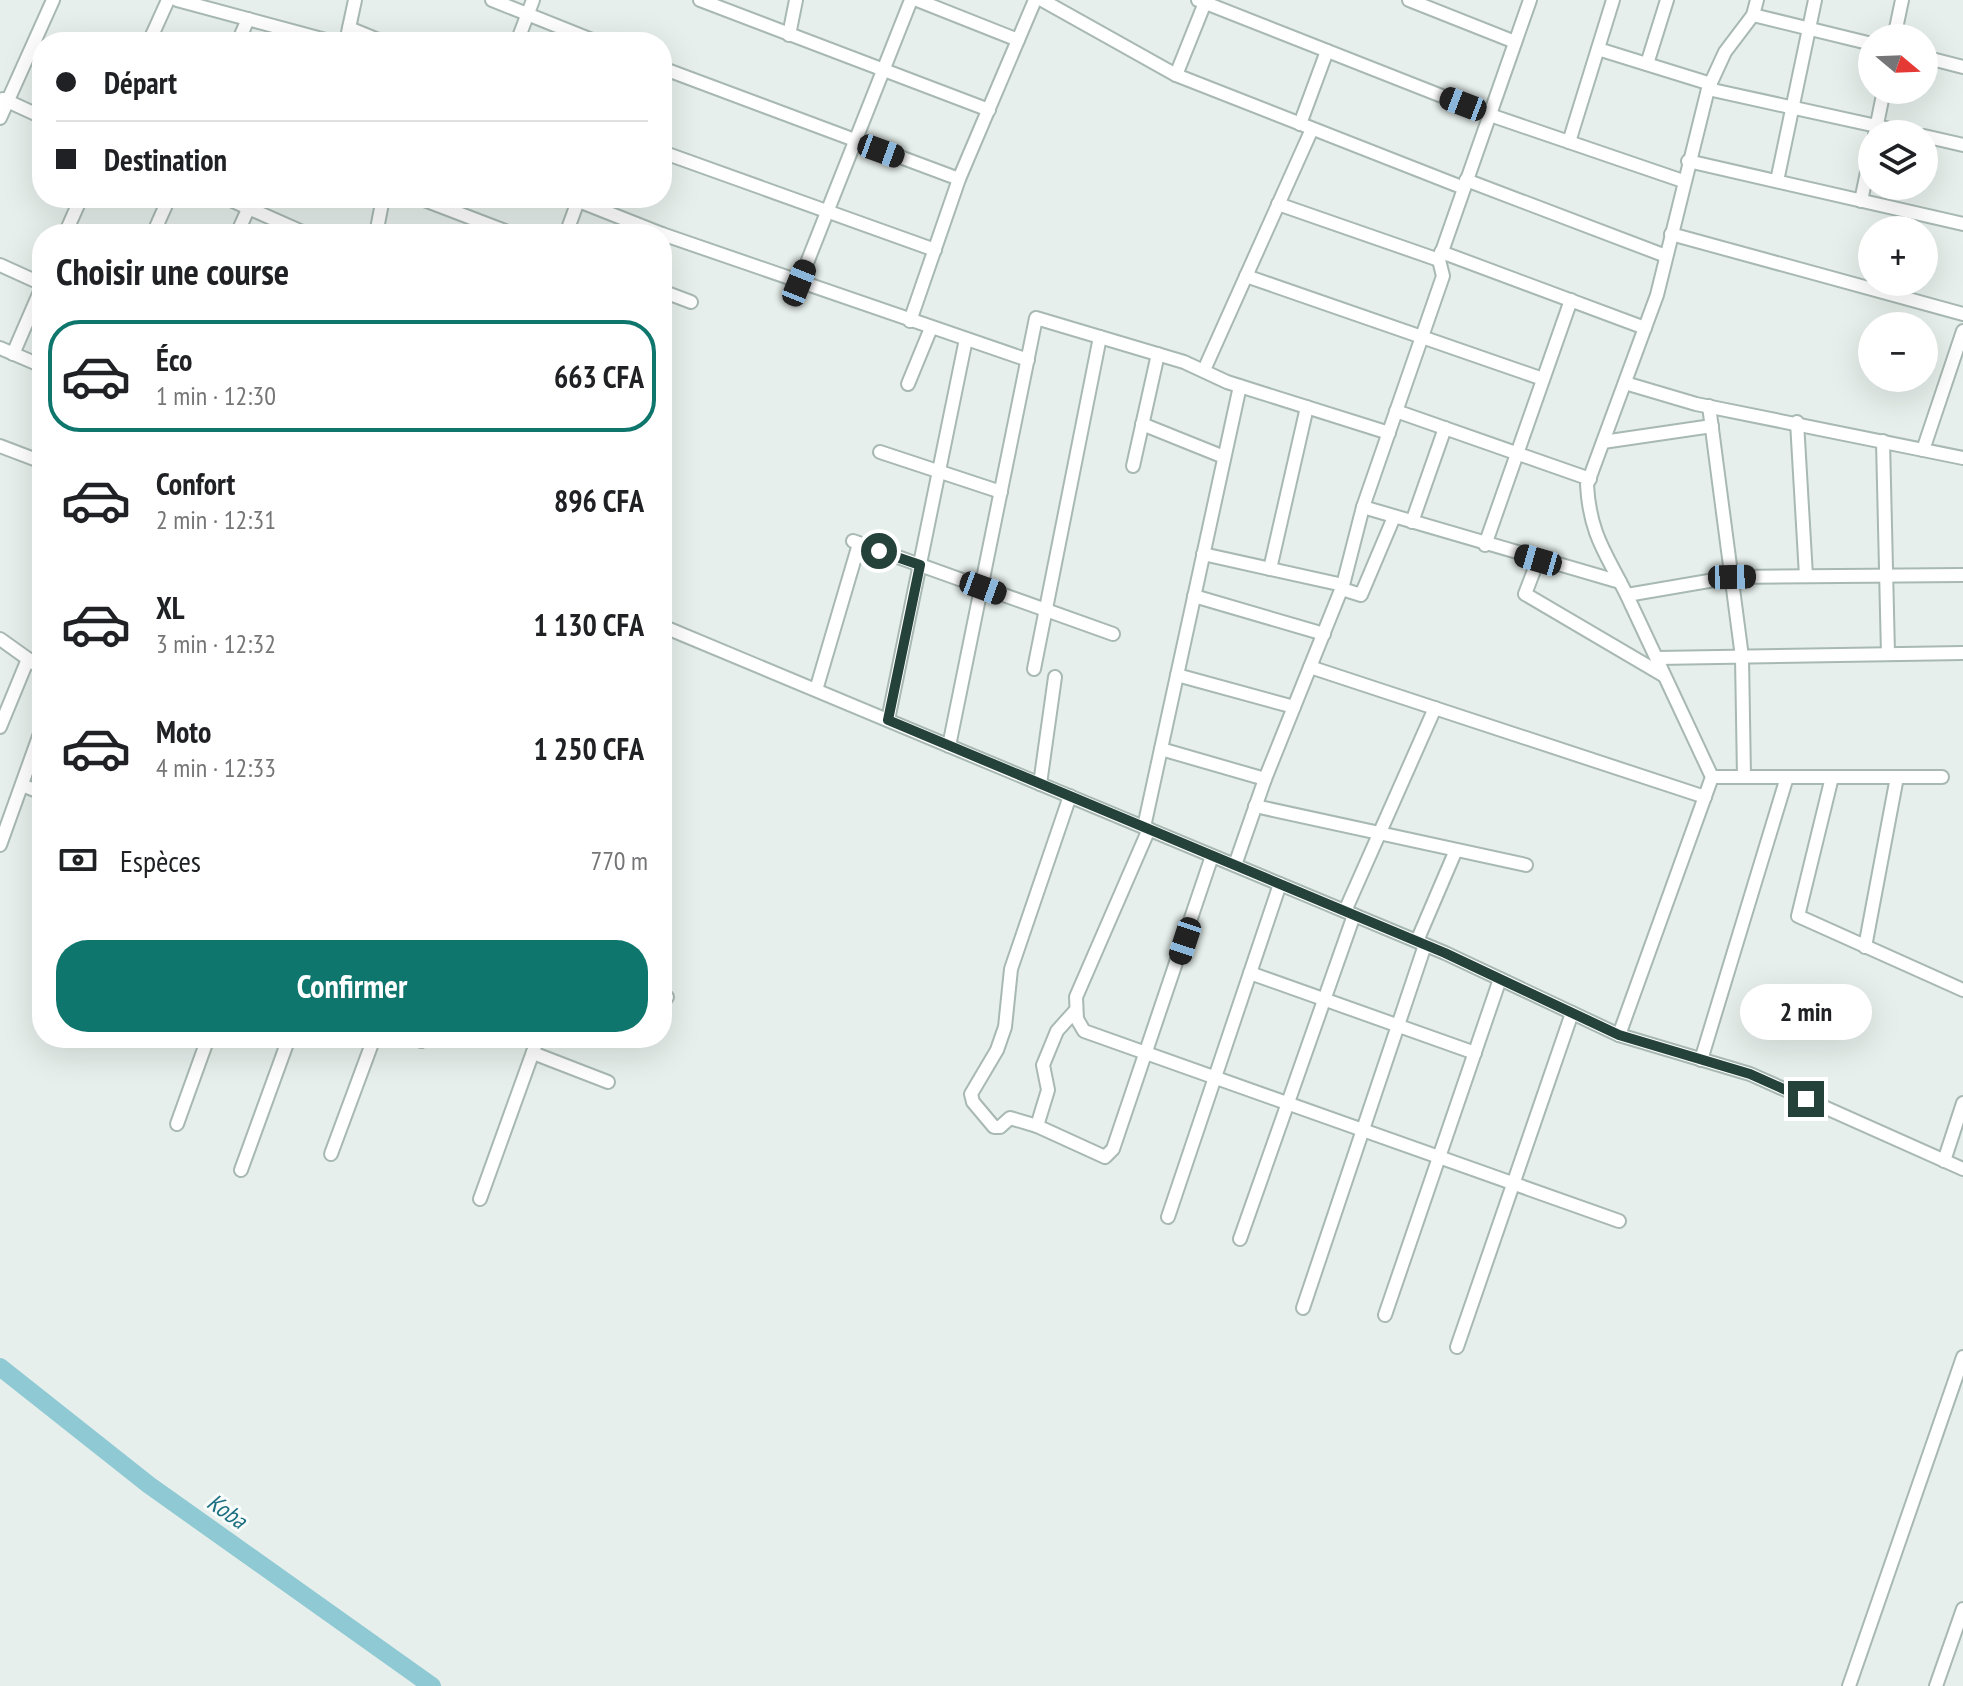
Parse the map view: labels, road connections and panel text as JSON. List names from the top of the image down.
{
  "water": ["Koba"],
  "north": "right",
  "page": {
    "map_buttons": ["+", "−"],
    "banner": ["Départ", "Destination"],
    "heading": "Choisir une course",
    "list": [
      {
        "name": "Éco",
        "note": "1 min · 12:30",
        "value": "663 CFA"
      },
      {
        "name": "Confort",
        "note": "2 min · 12:31",
        "value": "896 CFA"
      },
      {
        "name": "XL",
        "note": "3 min · 12:32",
        "value": "1 130 CFA"
      },
      {
        "name": "Moto",
        "note": "4 min · 12:33",
        "value": "1 250 CFA"
      }
    ],
    "pay": ["Espèces", "770 m"],
    "buttons": "Confirmer",
    "bubble": "2 min"
  }
}
